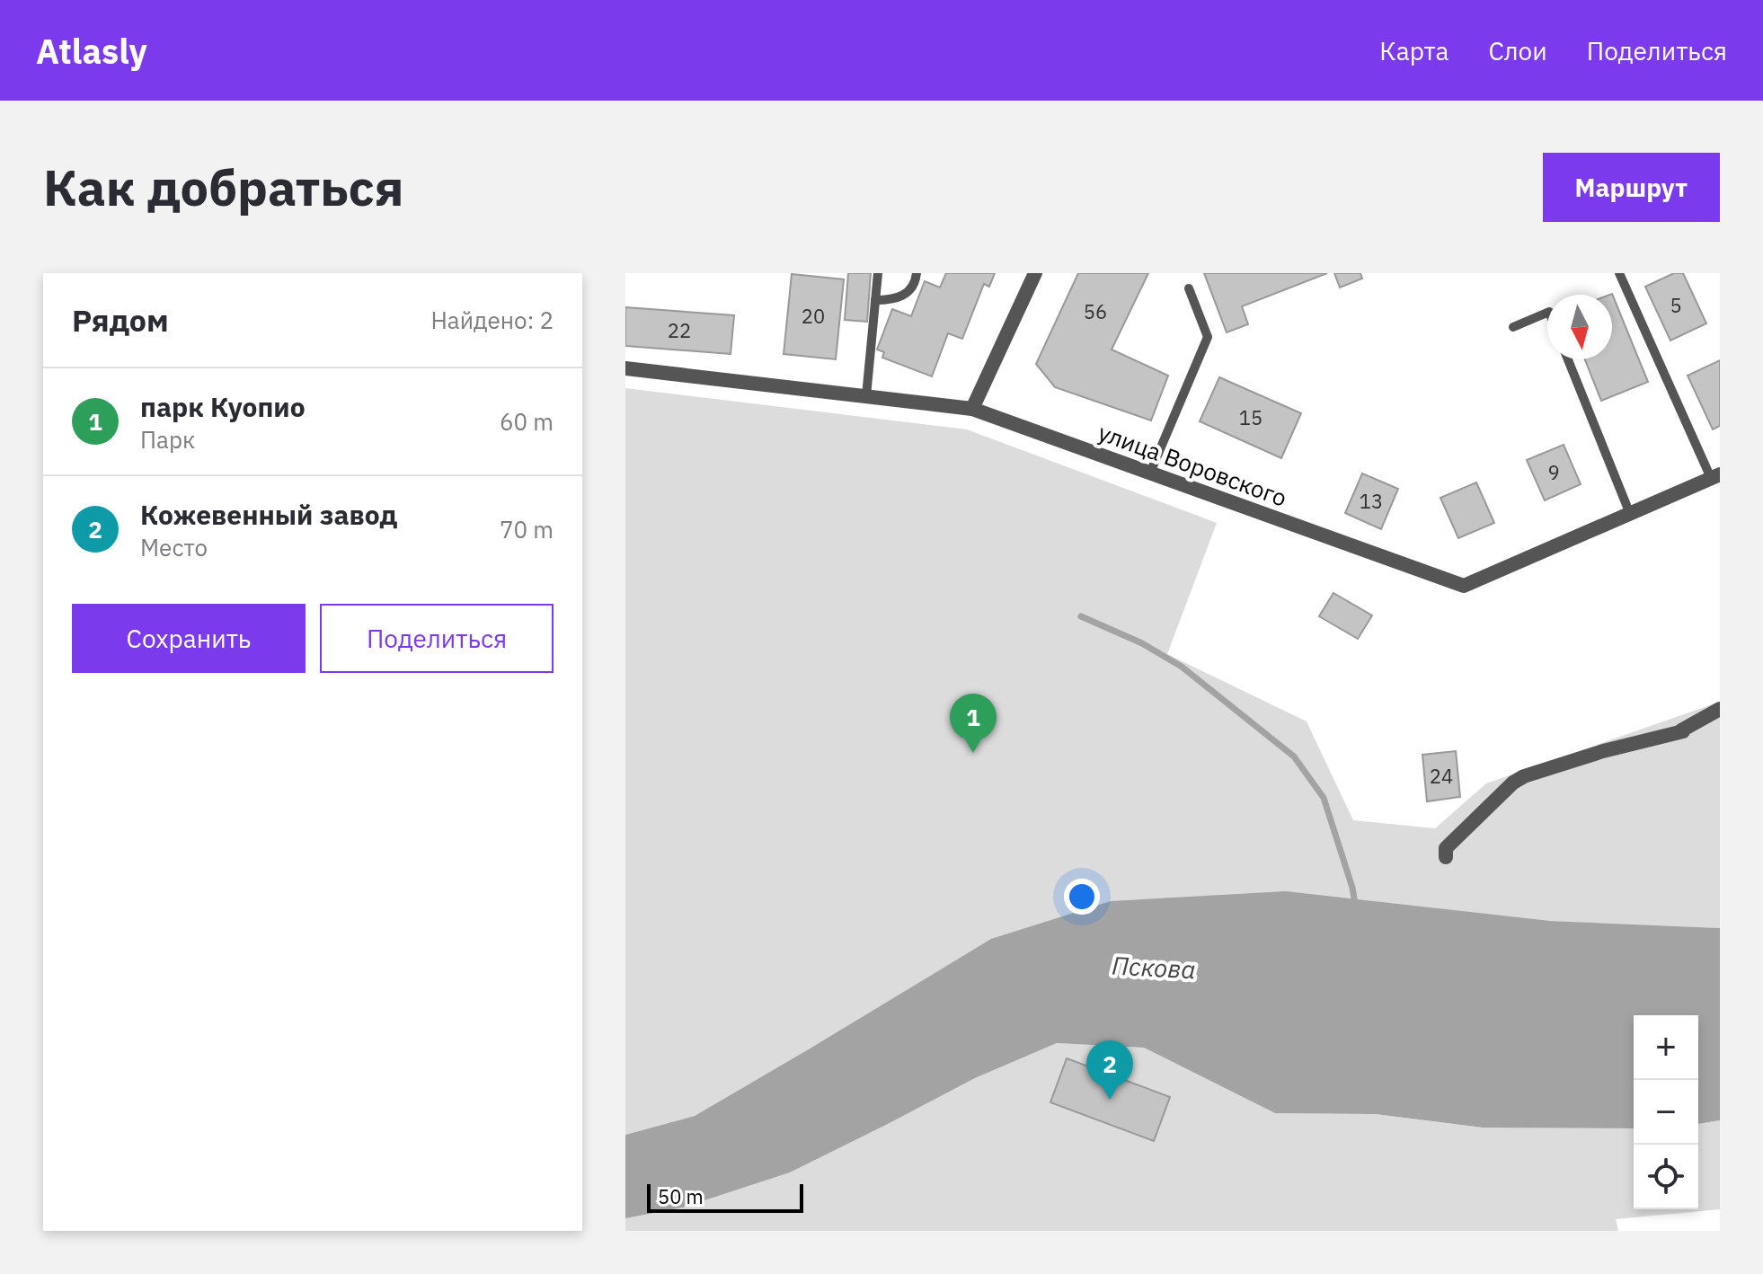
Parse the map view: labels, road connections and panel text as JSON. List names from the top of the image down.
{
  "streets": {
    "street": ["улица Воровского"]
  },
  "water": ["Пскова"],
  "house_numbers": [
    "5",
    "56",
    "20",
    "22",
    "15",
    "9",
    "13",
    "24"
  ],
  "scale_bar": "50 m",
  "north": "bottom",
  "page": {
    "header": "Atlasly",
    "nav": ["Карта", "Слои", "Поделиться"],
    "buttons": [
      "Маршрут",
      ["Сохранить", "Поделиться"]
    ],
    "title": "Как добраться",
    "heading": ["Рядом", "Найдено: 2"],
    "list": [
      {
        "mark": "1",
        "name": "парк Куопио",
        "note": "Парк",
        "value": "60 m"
      },
      {
        "mark": "2",
        "name": "Кожевенный завод",
        "note": "Место",
        "value": "70 m"
      }
    ],
    "pins": ["1", "2"],
    "map_buttons": ["+", "−"],
    "scale": "50 m"
  }
}
